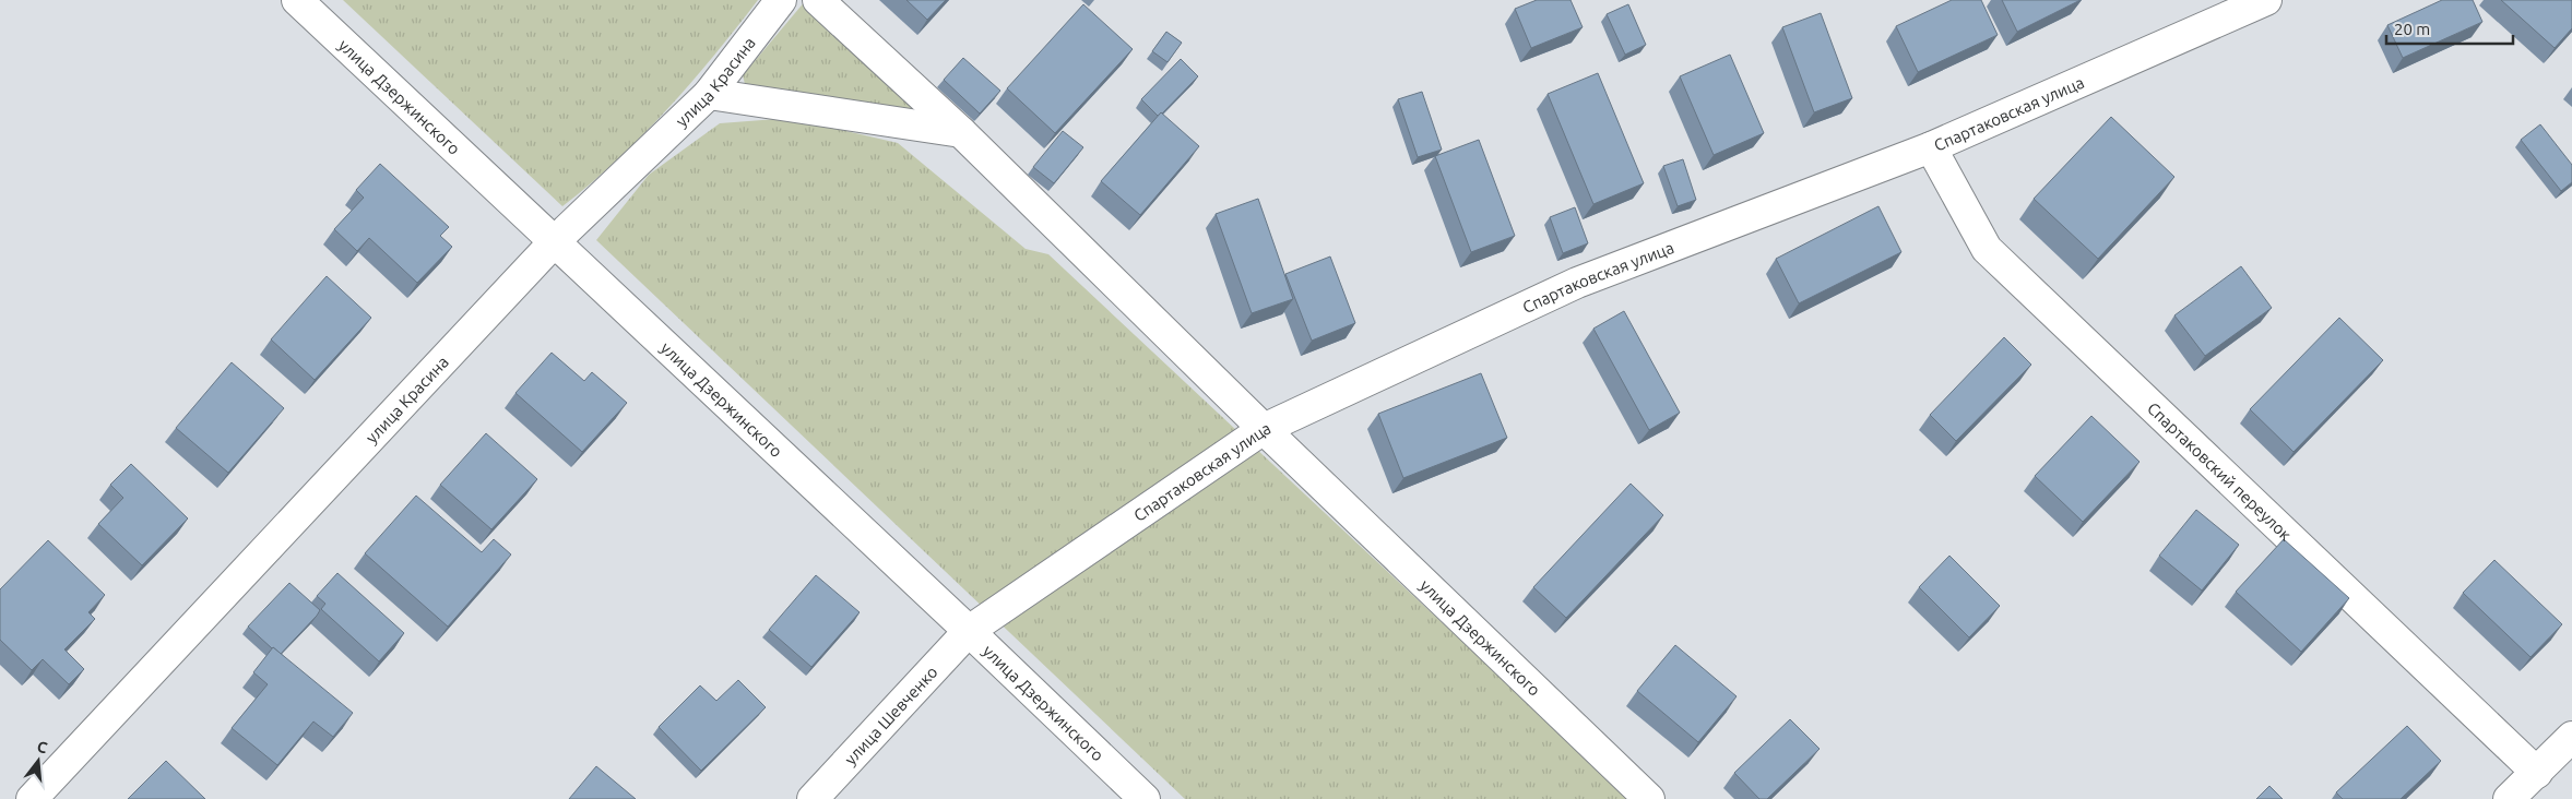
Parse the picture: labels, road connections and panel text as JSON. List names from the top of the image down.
{
  "streets": {
    "street": [
      "улица Красина",
      "улица Дзержинского",
      "Спартаковская улица",
      "Спартаковский переулок",
      "улица Шевченко"
    ]
  },
  "crossings": [
    ["улица Красина", "улица Дзержинского"],
    ["улица Дзержинского", "Спартаковская улица"],
    ["улица Дзержинского", "улица Шевченко"],
    ["Спартаковская улица", "Спартаковский переулок"],
    ["Спартаковская улица", "улица Шевченко"]
  ],
  "scale_bar": "20 m",
  "north": "top"
}
